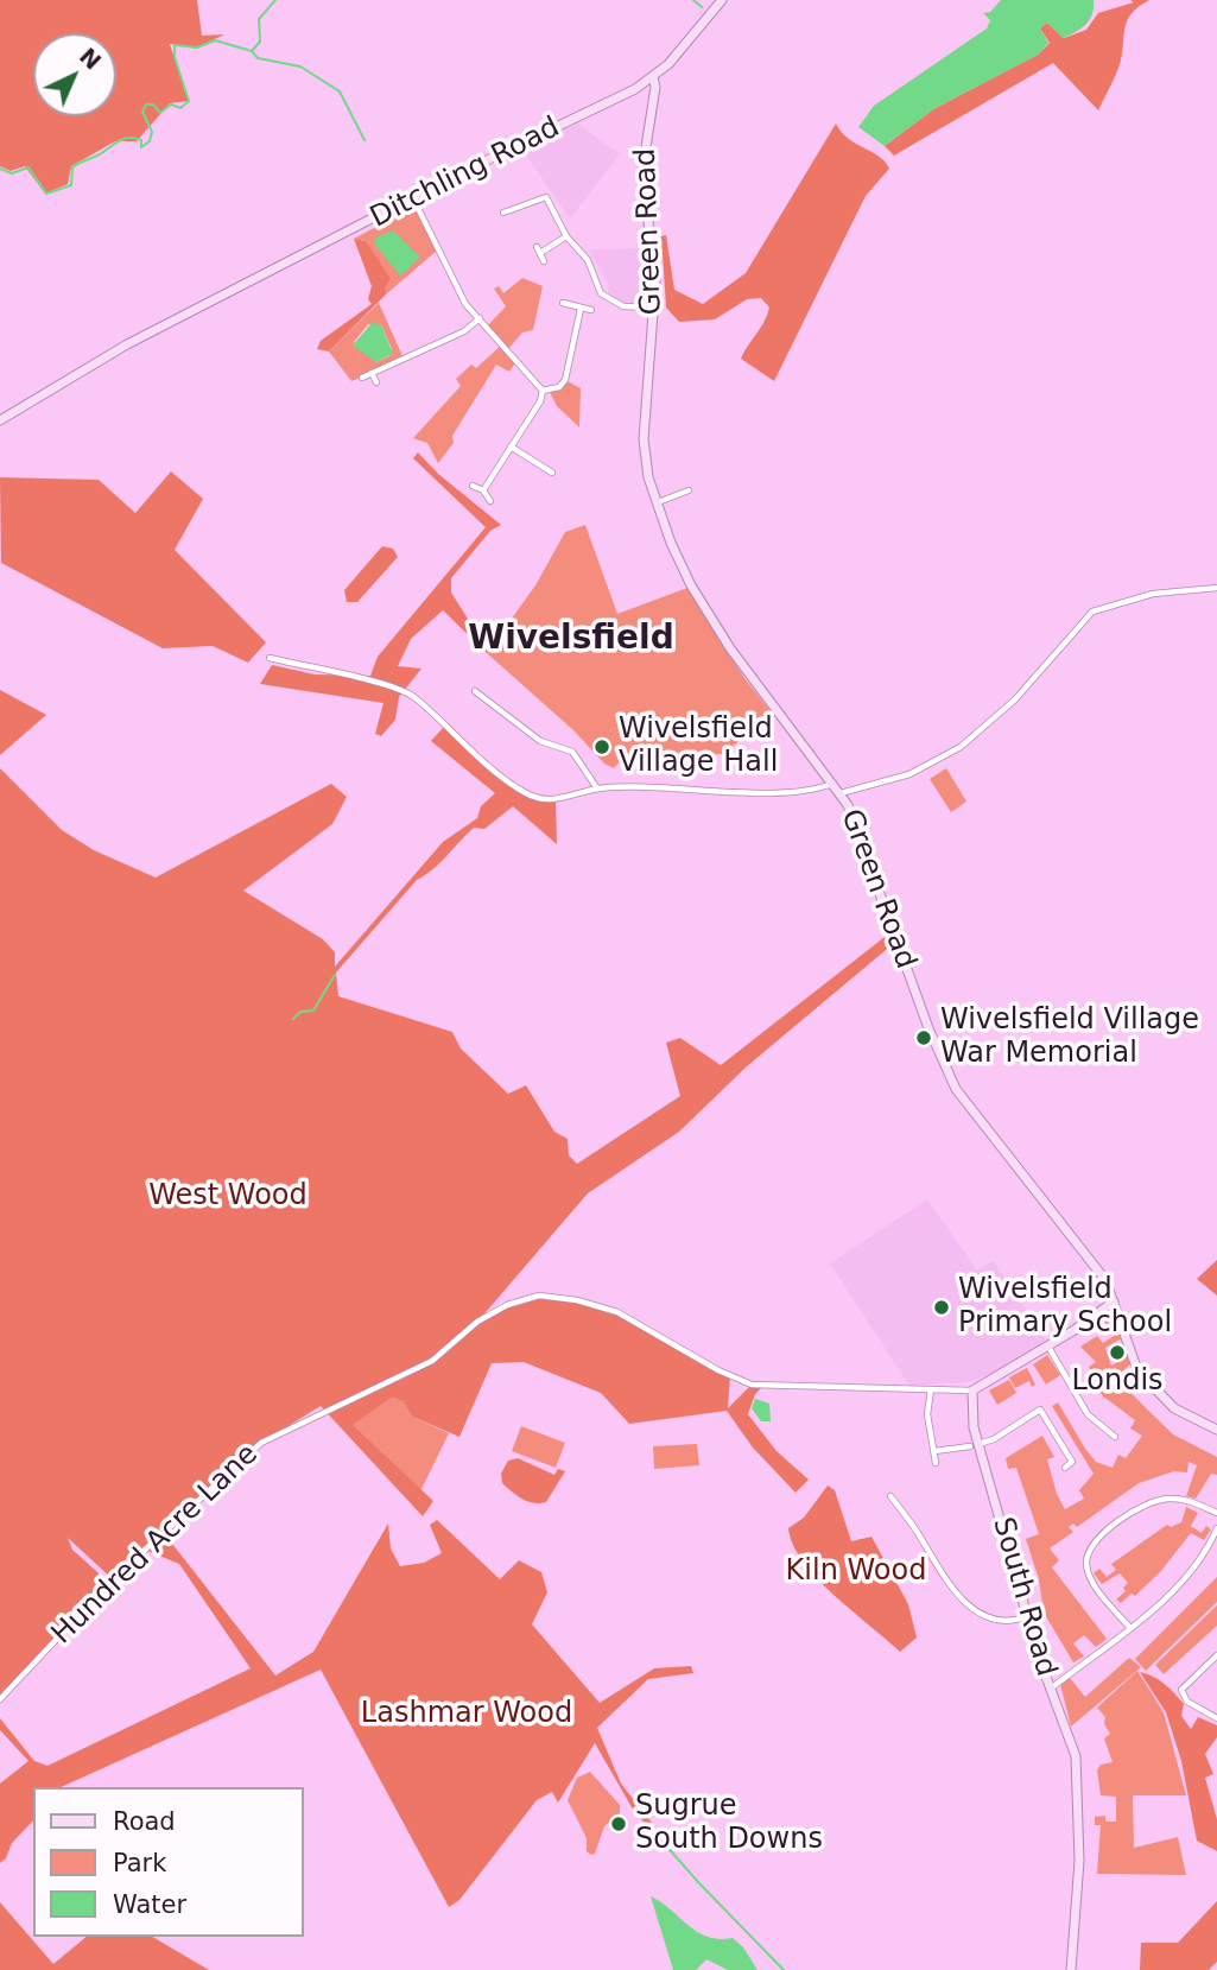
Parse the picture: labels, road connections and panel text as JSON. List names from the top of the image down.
{
  "streets": {
    "street": [
      "Ditchling Road",
      "Green Road",
      "Hundred Acre Lane",
      "South Road"
    ]
  },
  "crossings": [
    ["Ditchling Road", "Green Road"],
    ["Hundred Acre Lane", "South Road"]
  ],
  "districts": ["Wivelsfield"],
  "parks": ["West Wood", "Kiln Wood", "Lashmar Wood"],
  "places": [
    "Wivelsfield Village Hall",
    "Wivelsfield Village War Memorial",
    "Wivelsfield Primary School",
    "Londis",
    "Sugrue South Downs"
  ],
  "legend": ["Road", "Park", "Water"],
  "north": "top right"
}
